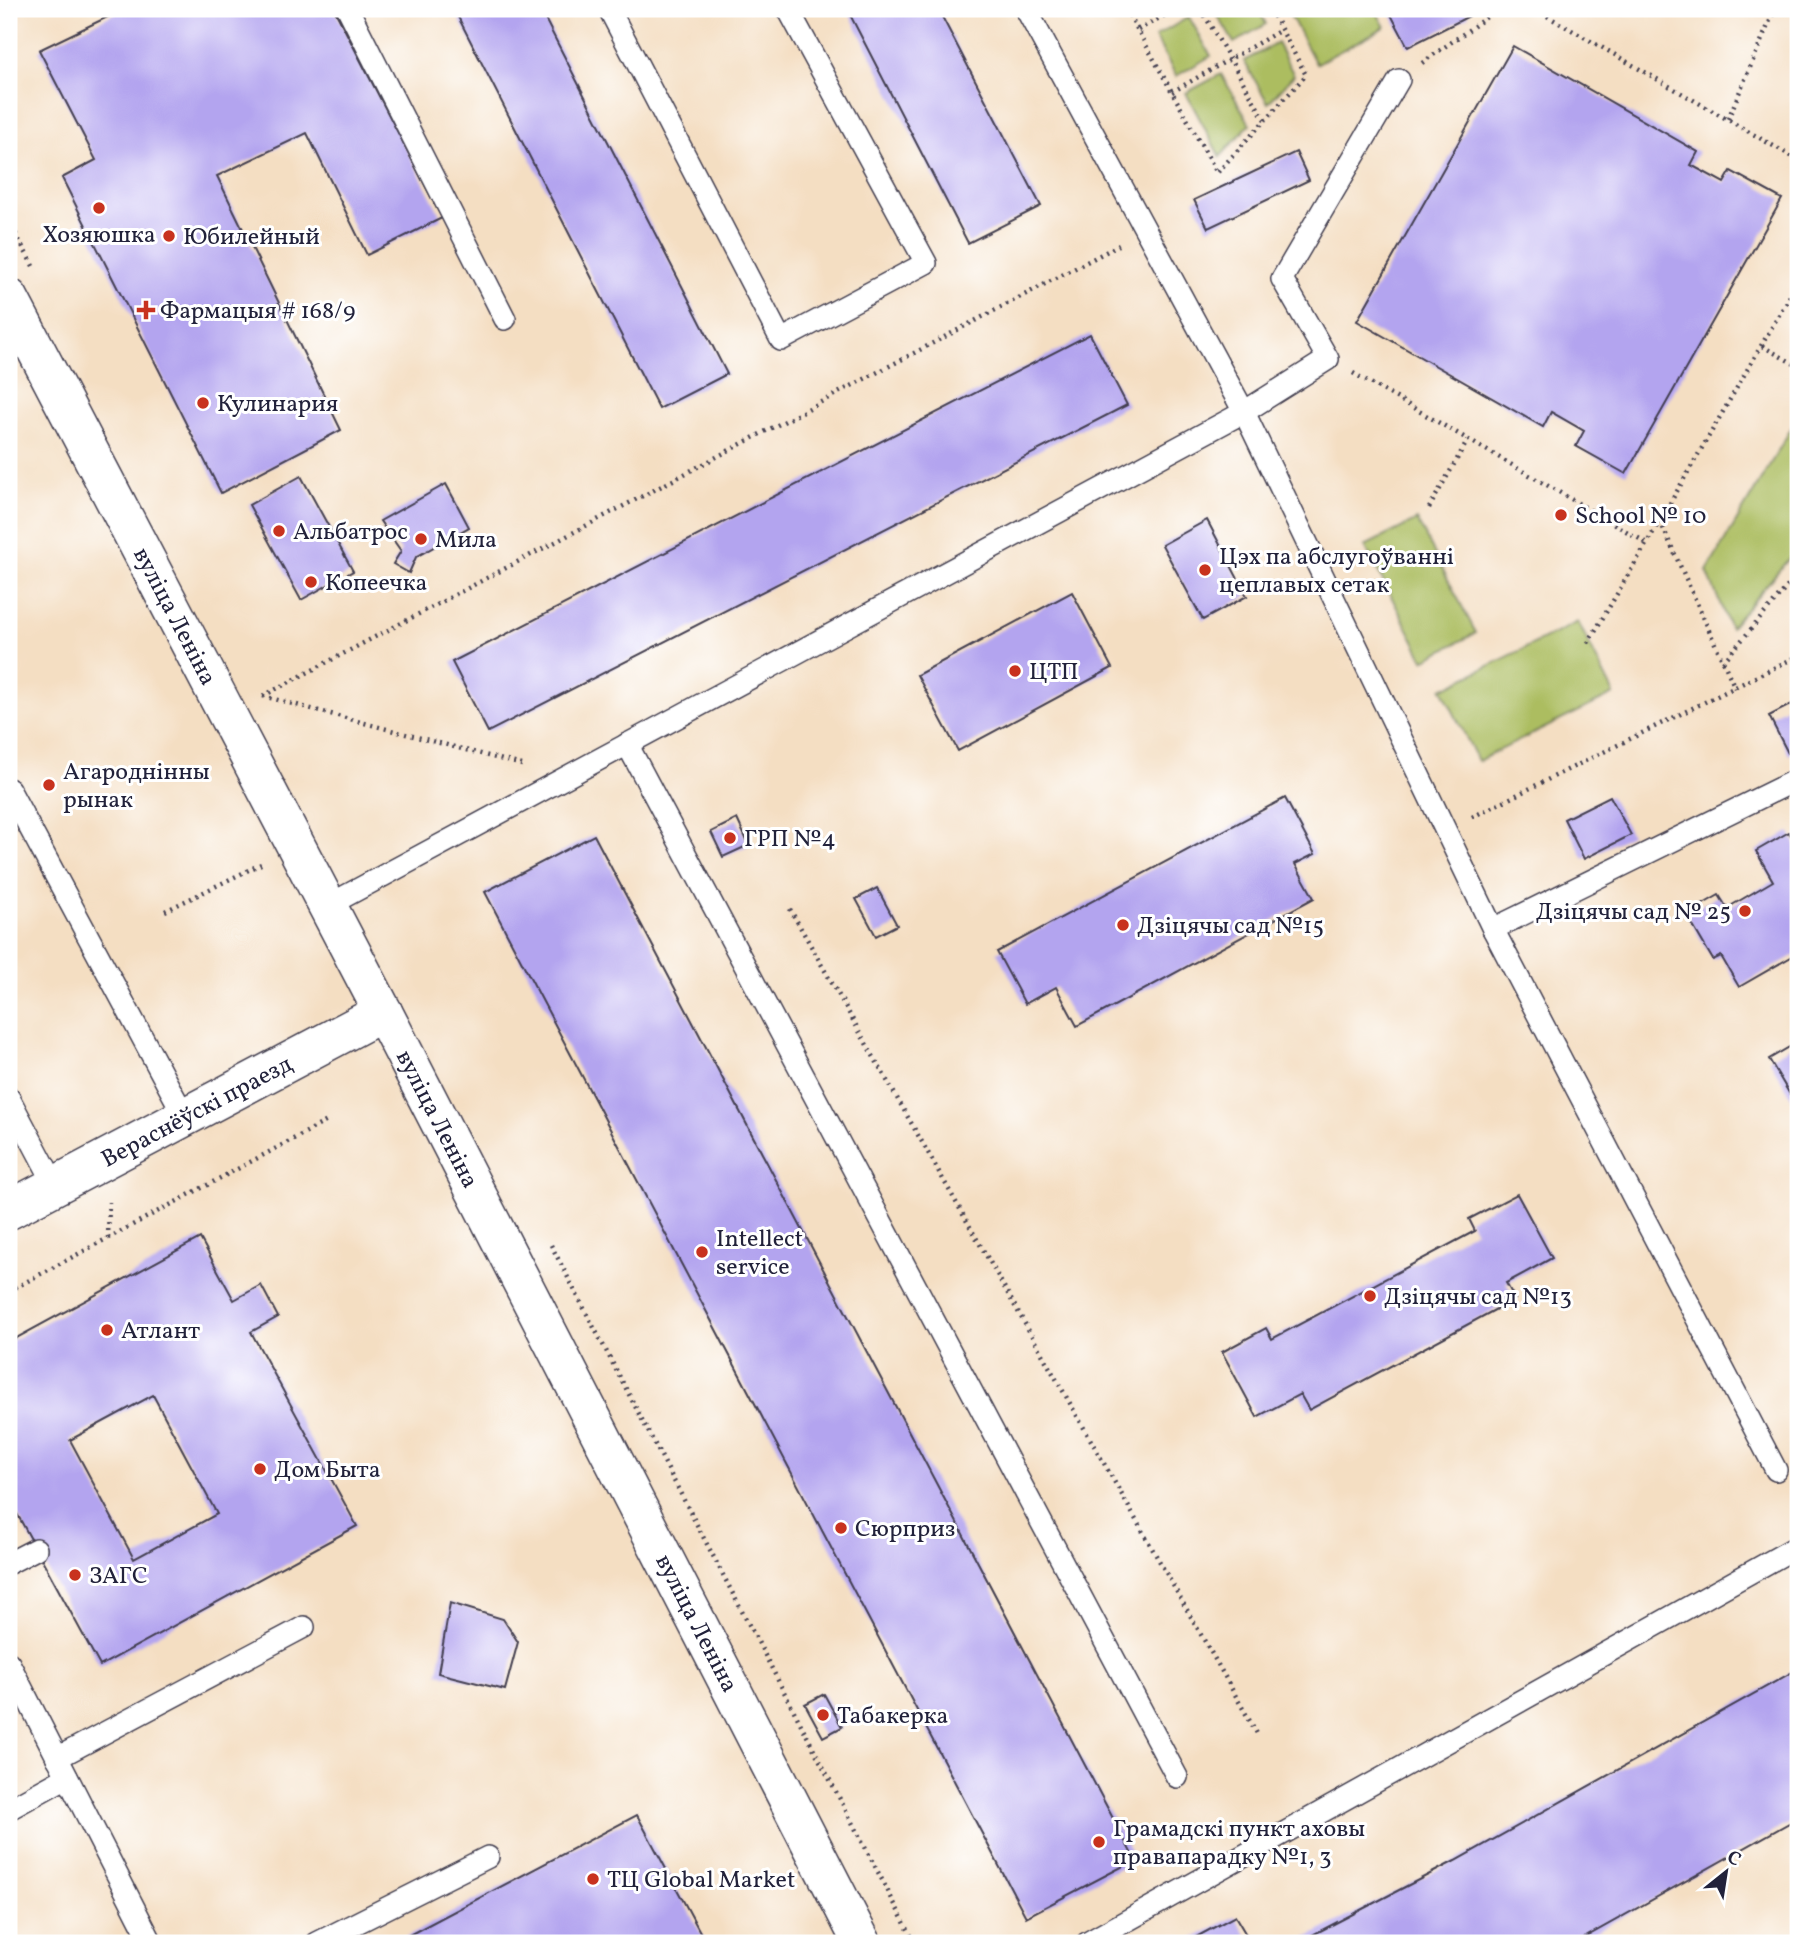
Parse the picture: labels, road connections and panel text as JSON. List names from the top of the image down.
{
  "streets": {
    "street": ["вуліца Леніна", "Вераснёўскі праезд"]
  },
  "crossings": [
    ["вуліца Леніна", "Вераснёўскі праезд"]
  ],
  "places": {
    "other": [
      "Хозяюшка",
      "Юбилейный",
      "Кулинария",
      "School № 10",
      "Альбатрос",
      "Мила",
      "Цэх па абслугоўванні цеплавых сетак",
      "Копеечка",
      "ЦТП",
      "Агароднінны рынак",
      "ГРП №4",
      "Дзіцячы сад № 25",
      "Дзіцячы сад №15",
      "Intellect service",
      "Дзіцячы сад №13",
      "Атлант",
      "Дом Быта",
      "Сюрприз",
      "ЗАГС",
      "Табакерка",
      "Грамадскі пункт аховы правапарадку №1, 3",
      "ТЦ Global Market"
    ],
    "health": ["Фармацыя # 168/9"]
  },
  "north": "top right"
}
